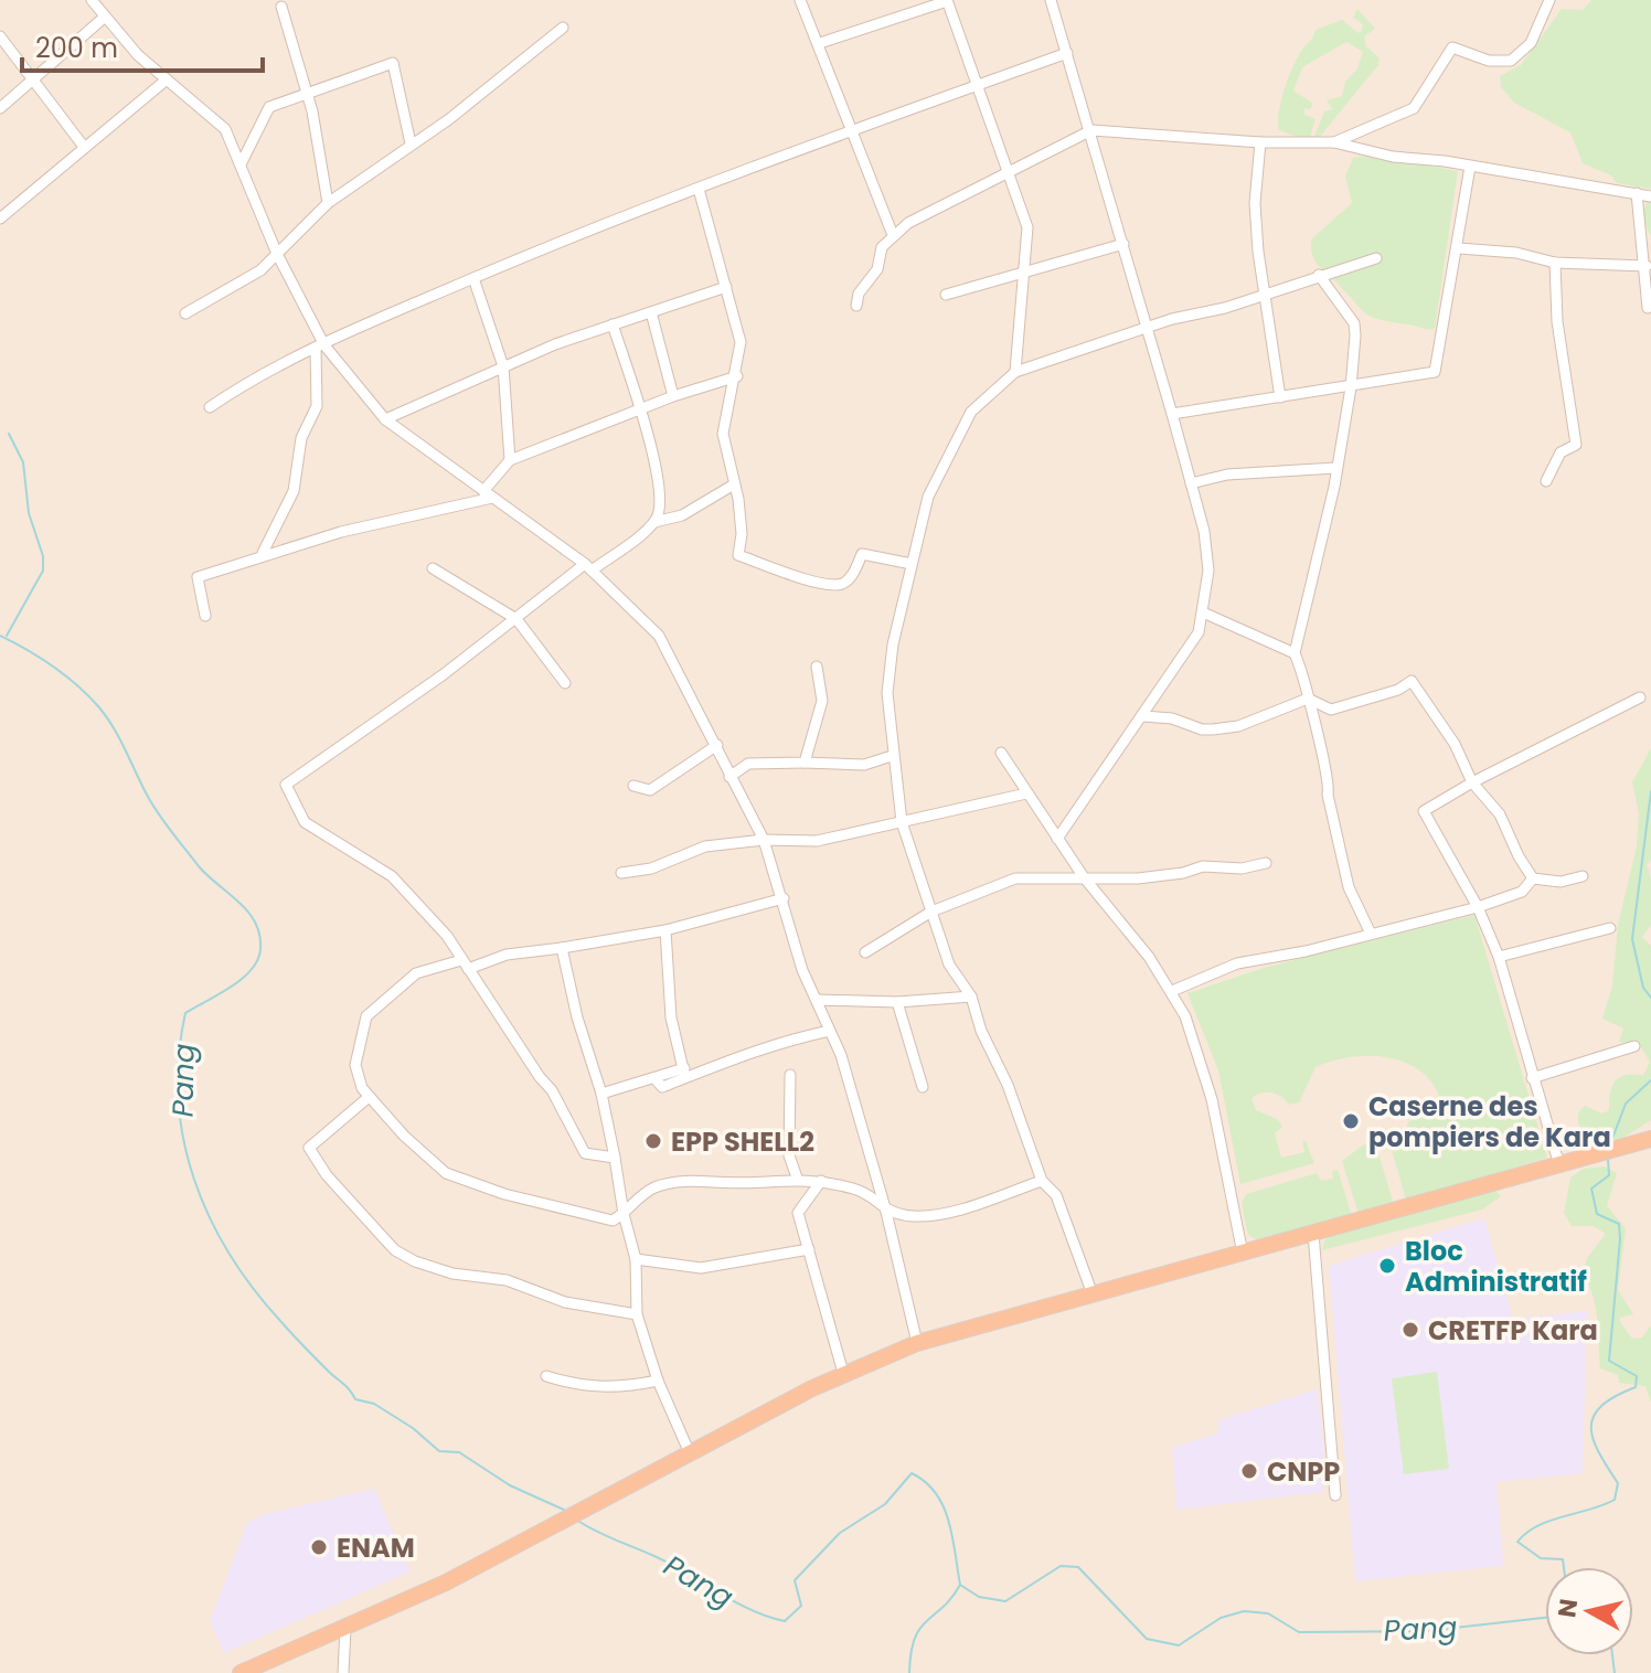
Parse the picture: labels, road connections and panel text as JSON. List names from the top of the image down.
{
  "water": ["Pang"],
  "places": [
    "Caserne des pompiers de Kara",
    "EPP SHELL2",
    "Bloc Administratif",
    "CRETFP Kara",
    "CNPP",
    "ENAM"
  ],
  "scale_bar": "200 m",
  "north": "left"
}
